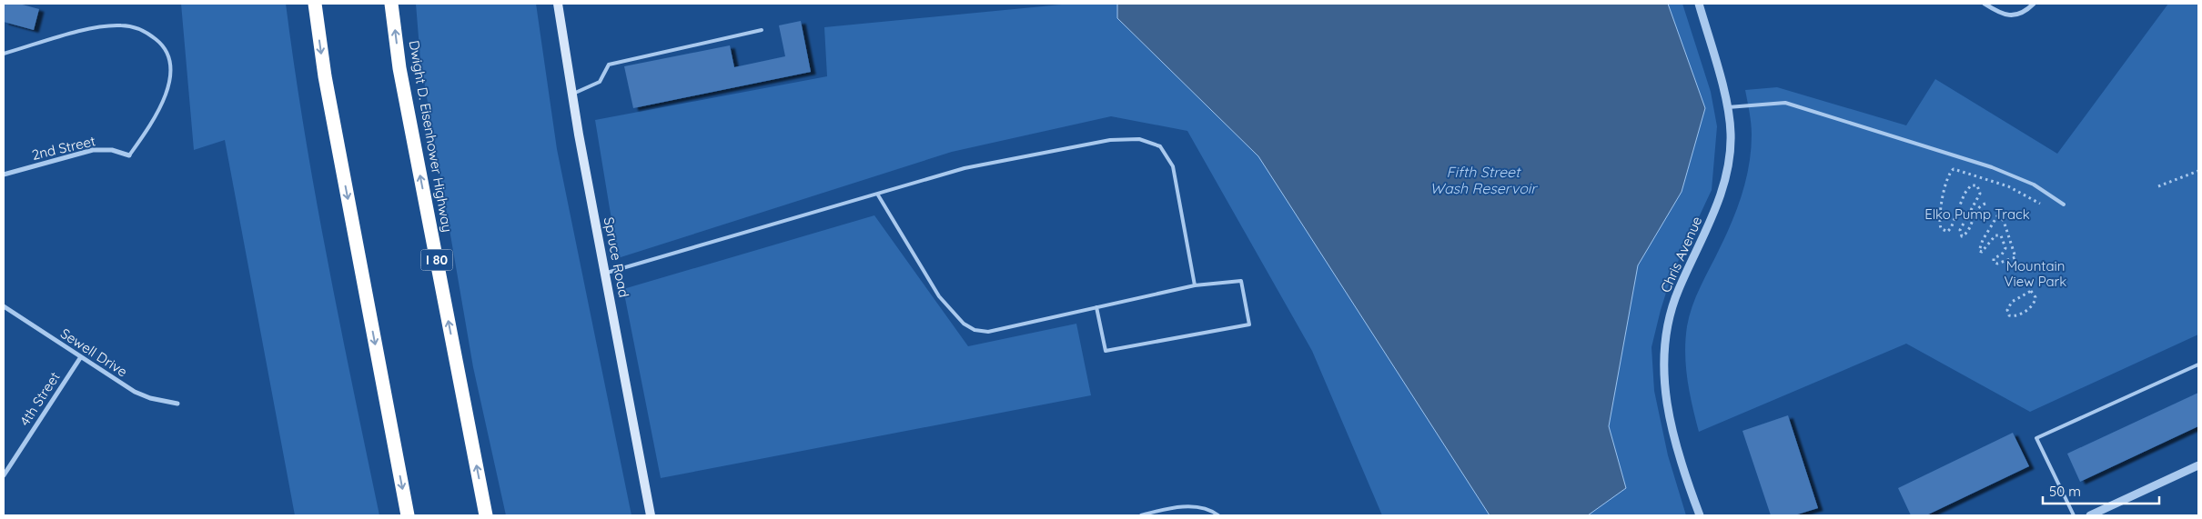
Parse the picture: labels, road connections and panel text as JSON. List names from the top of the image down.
{
  "streets": {
    "highway": ["Dwight D. Eisenhower Highway", "I 80"],
    "main road": ["Spruce Road"],
    "street": [
      "2nd Street",
      "Chris Avenue",
      "Sewell Drive",
      "4th Street"
    ]
  },
  "crossings": [
    ["Sewell Drive", "4th Street"]
  ],
  "water": ["Fifth Street Wash Reservoir"],
  "parks": ["Elko Pump Track", "Mountain View Park"],
  "scale_bar": "50 m"
}
